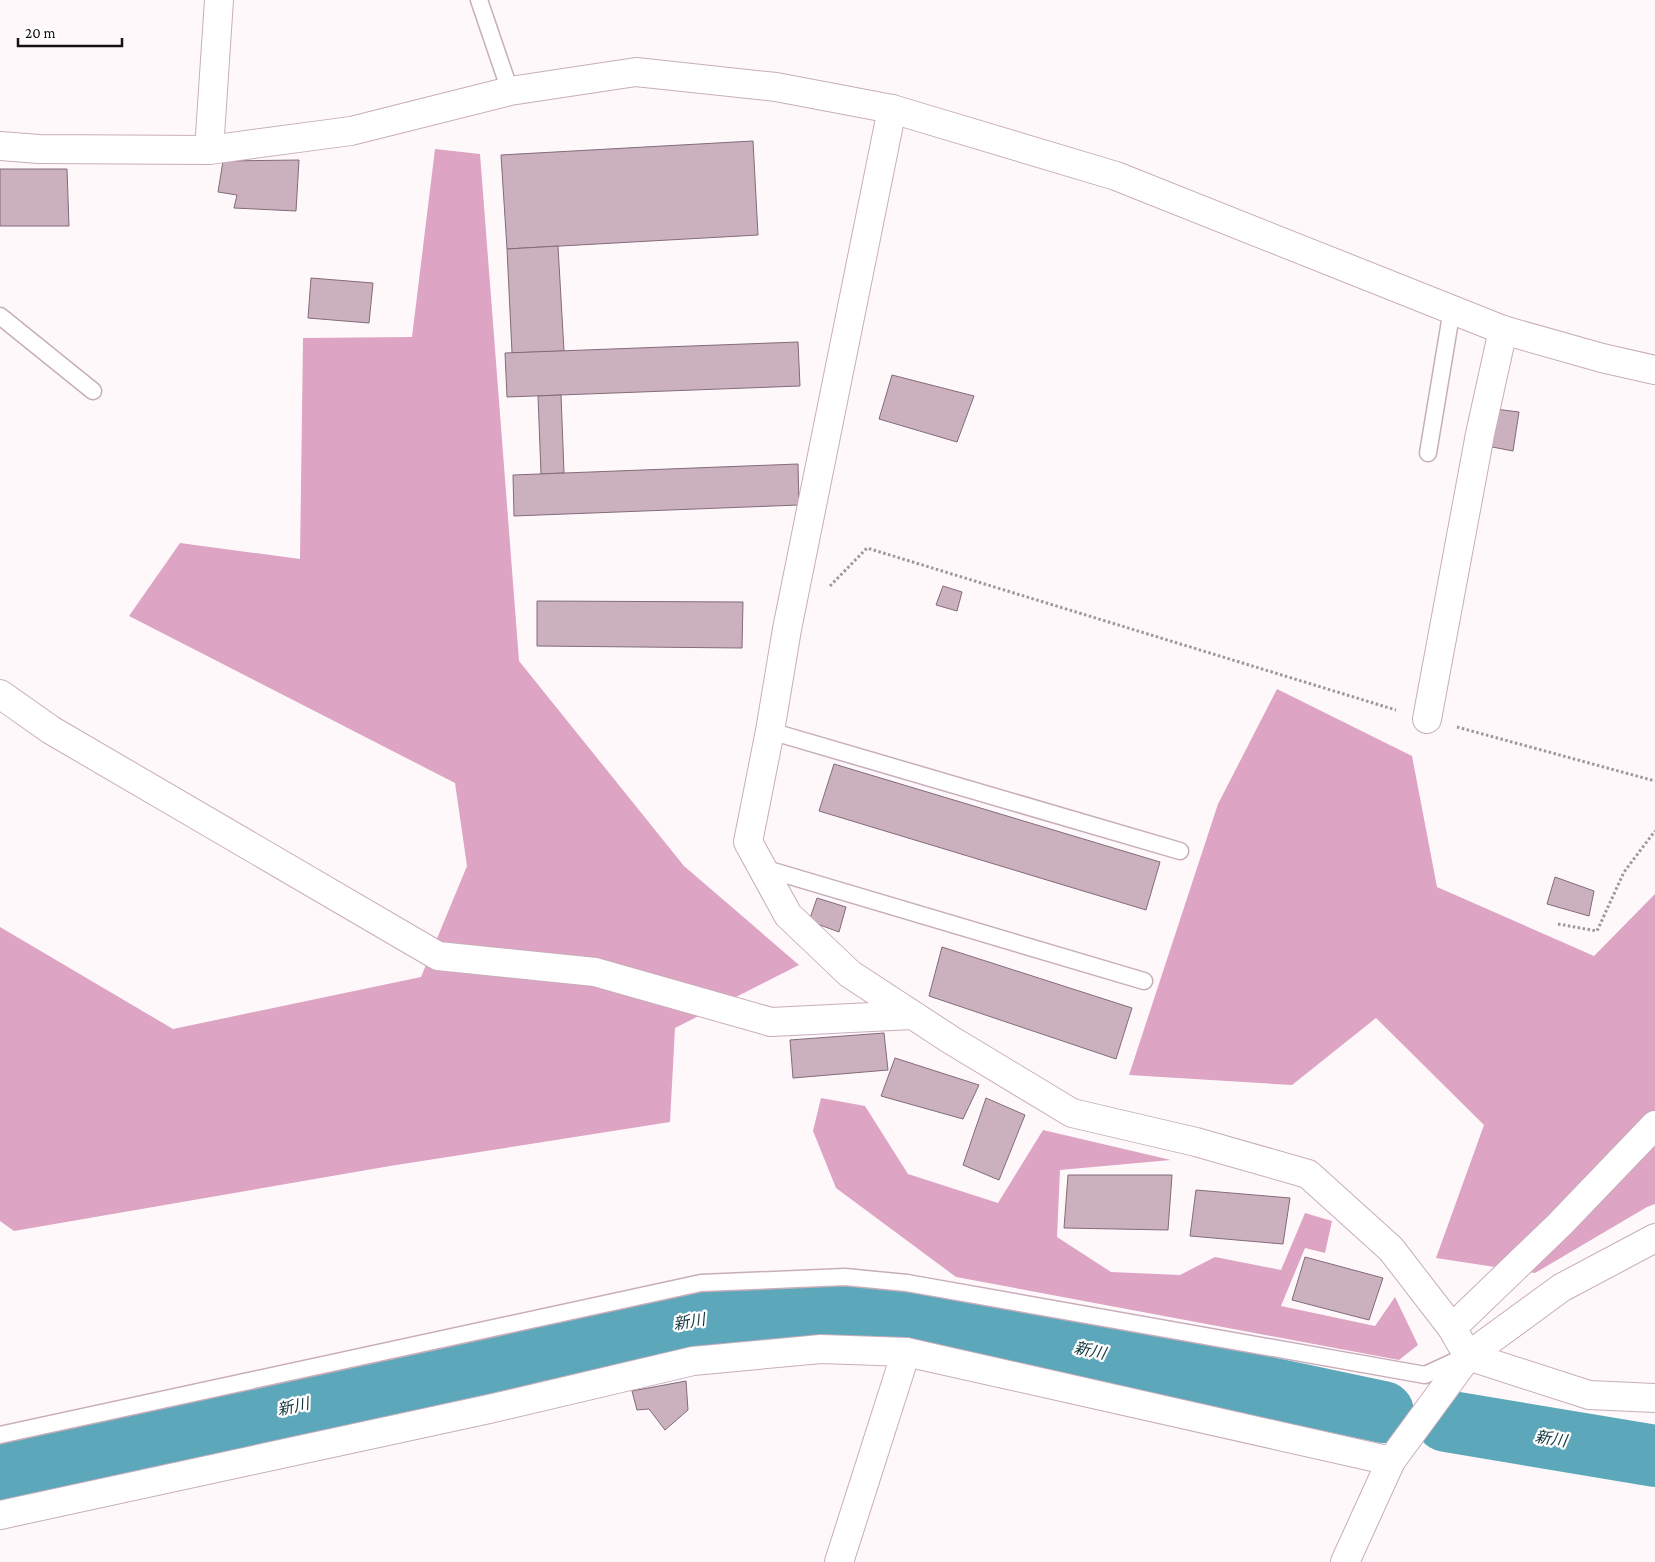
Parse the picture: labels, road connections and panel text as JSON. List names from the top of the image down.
{
  "water": ["新川"],
  "scale_bar": "20 m"
}
